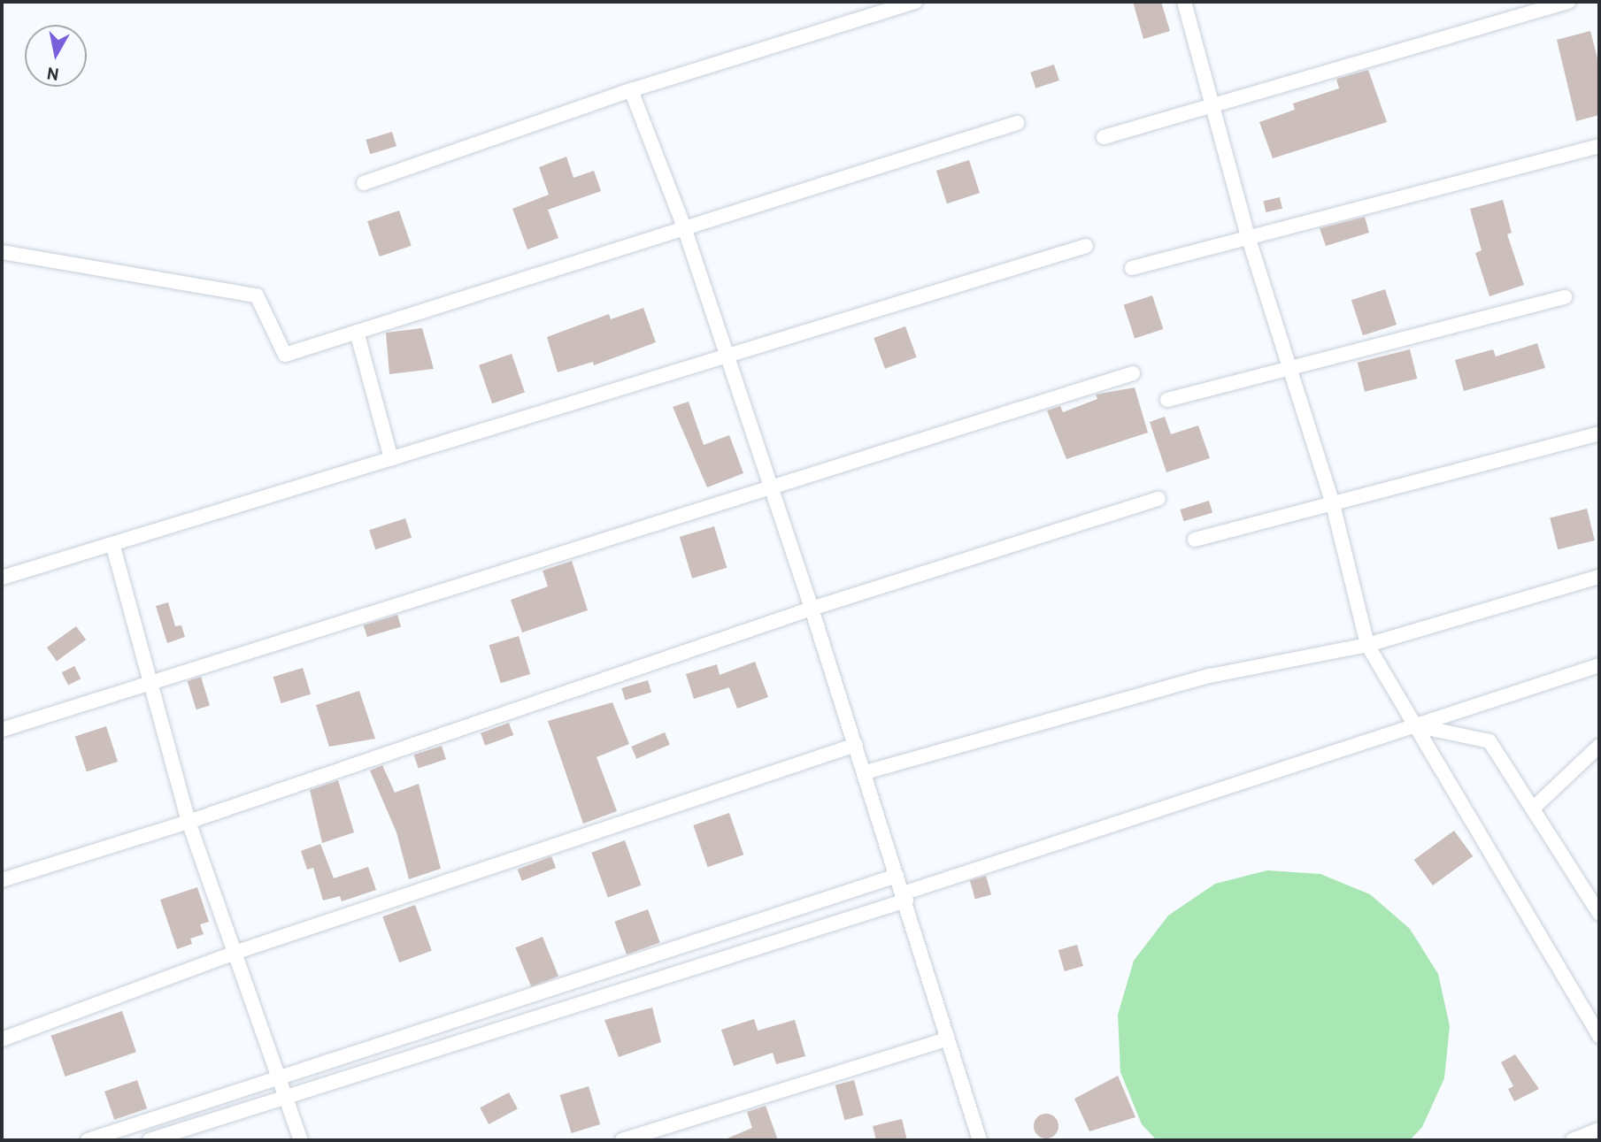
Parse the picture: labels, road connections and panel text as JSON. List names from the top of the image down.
{
  "north": "bottom"
}
